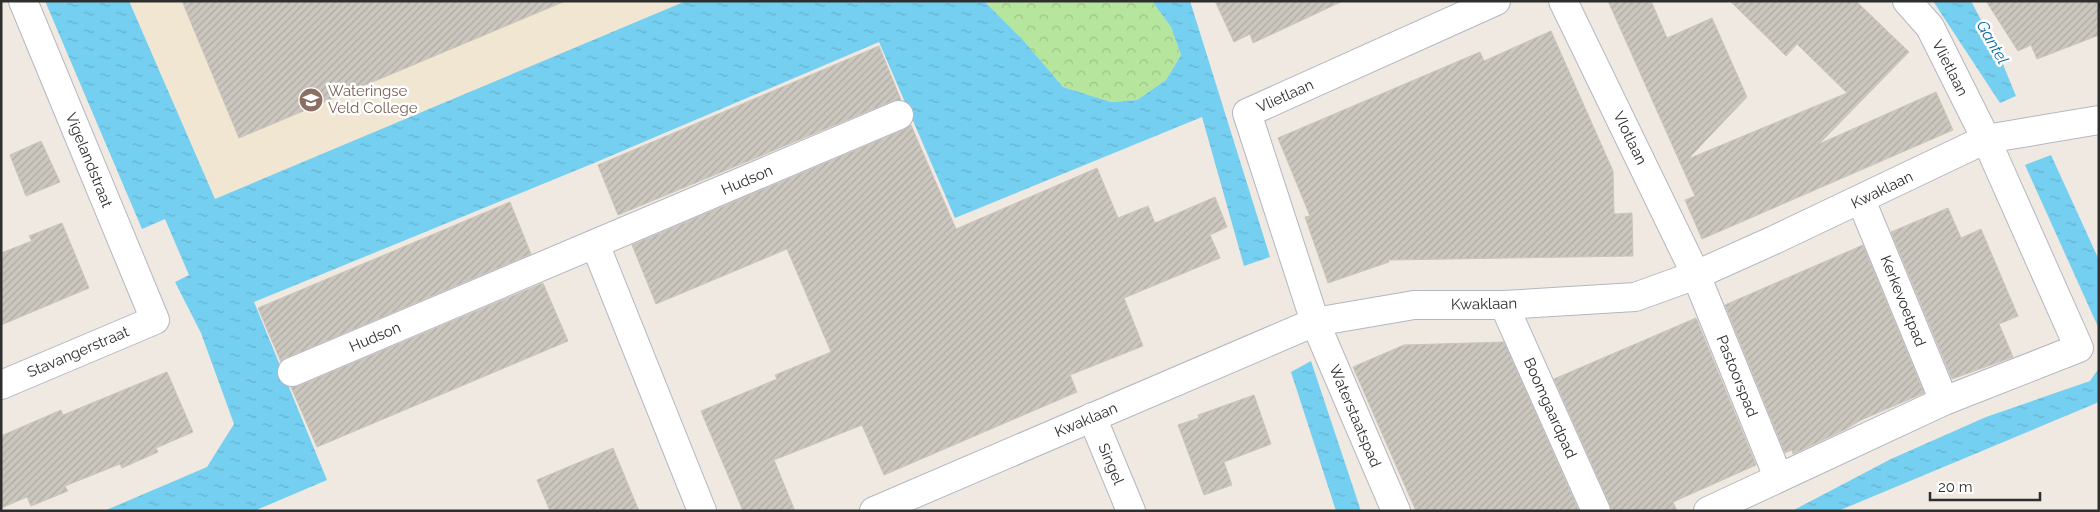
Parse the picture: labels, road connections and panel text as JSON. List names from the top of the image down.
{
  "streets": {
    "street": [
      "Vlietlaan",
      "Vlotlaan",
      "Vigelandstraat",
      "Hudson",
      "Kwaklaan",
      "Kerkevoetpad",
      "Stavangerstraat",
      "Pastoorspad",
      "Boomgaardpad",
      "Waterstaatspad",
      "Singel"
    ]
  },
  "crossings": [
    ["Vlietlaan", "Kwaklaan"],
    ["Vlietlaan", "Kerkevoetpad"],
    ["Vlietlaan", "Waterstaatspad"],
    ["Vlotlaan", "Kwaklaan"],
    ["Vlotlaan", "Pastoorspad"],
    ["Vigelandstraat", "Stavangerstraat"],
    ["Kwaklaan", "Kerkevoetpad"],
    ["Kwaklaan", "Pastoorspad"],
    ["Kwaklaan", "Boomgaardpad"],
    ["Kwaklaan", "Waterstaatspad"],
    ["Kwaklaan", "Singel"]
  ],
  "water": ["Gantel"],
  "places": {
    "school or university": ["Wateringse Veld College"]
  },
  "scale_bar": "20 m"
}
